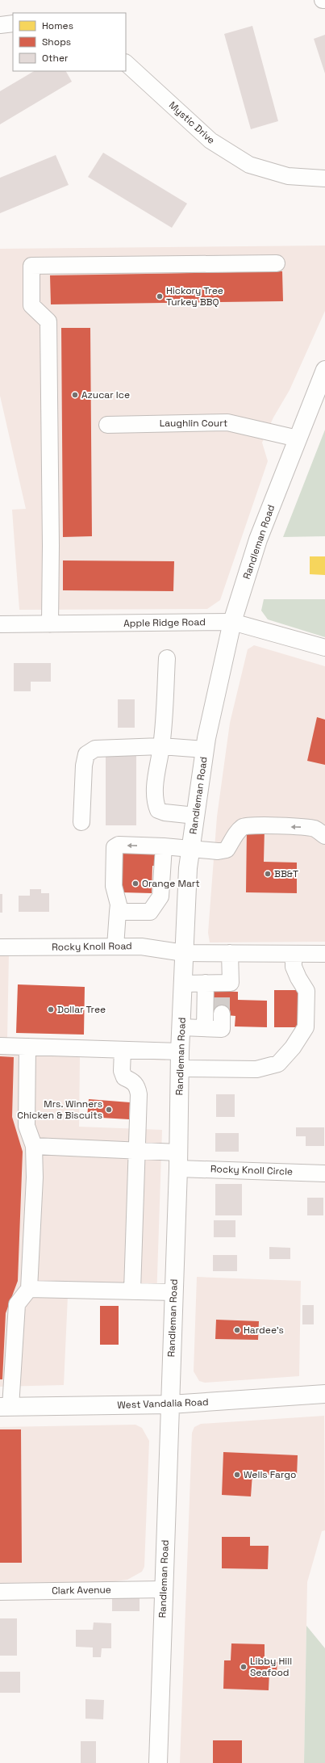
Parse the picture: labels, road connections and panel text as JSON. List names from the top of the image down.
{
  "streets": {
    "main road": ["Randleman Road", "West Vandalia Road"],
    "street": [
      "Mystic Drive",
      "Laughlin Court",
      "Apple Ridge Road",
      "Rocky Knoll Road",
      "Rocky Knoll Circle",
      "Clark Avenue"
    ]
  },
  "crossings": [
    ["Laughlin Court", "Randleman Road"],
    ["Randleman Road", "Apple Ridge Road"],
    ["Randleman Road", "Rocky Knoll Road"],
    ["Randleman Road", "Rocky Knoll Circle"],
    ["Randleman Road", "West Vandalia Road"],
    ["Randleman Road", "Clark Avenue"]
  ],
  "places": [
    "Hickory Tree Turkey BBQ",
    "Azucar Ice",
    "BB&T",
    "Orange Mart",
    "Dollar Tree",
    "Mrs. Winners Chicken & Biscuits",
    "Hardee's",
    "Wells Fargo",
    "Libby Hill Seafood"
  ],
  "legend": ["Homes", "Shops", "Other"]
}
